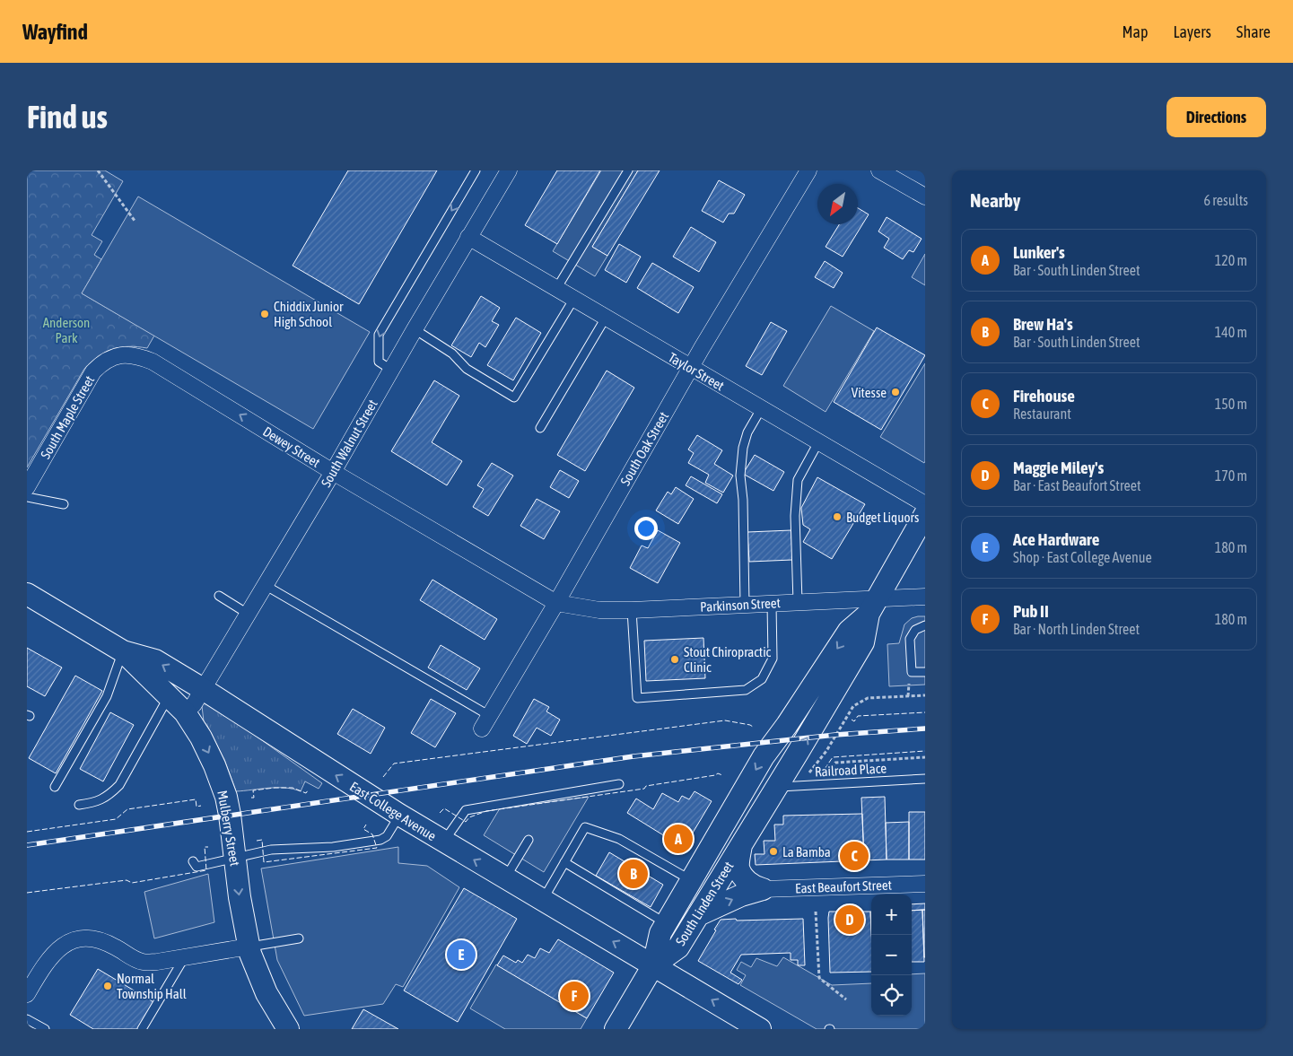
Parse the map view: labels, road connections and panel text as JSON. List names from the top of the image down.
{
  "streets": {
    "main road": ["East College Avenue", "Mulberry Street", "South Linden Street"],
    "street": [
      "Taylor Street",
      "South Maple Street",
      "South Walnut Street",
      "Dewey Street",
      "South Oak Street",
      "Parkinson Street",
      "East Beaufort Street"
    ],
    "lane": ["Railroad Place"]
  },
  "crossings": [
    ["Taylor Street", "South Walnut Street"],
    ["Taylor Street", "South Oak Street"],
    ["South Maple Street", "Dewey Street"],
    ["South Walnut Street", "Dewey Street"],
    ["South Walnut Street", "East College Avenue"],
    ["South Walnut Street", "Mulberry Street"],
    ["Dewey Street", "South Oak Street"],
    ["Dewey Street", "Parkinson Street"],
    ["South Oak Street", "Parkinson Street"],
    ["Parkinson Street", "South Linden Street"],
    ["Railroad Place", "South Linden Street"],
    ["East College Avenue", "Mulberry Street"],
    ["East College Avenue", "South Linden Street"]
  ],
  "one_way": ["Dewey Street", "East College Avenue", "Mulberry Street"],
  "parks": ["Anderson Park"],
  "places": [
    "Chiddix Junior High School",
    "Vitesse",
    "Budget Liquors",
    "Stout Chiropractic Clinic",
    "La Bamba",
    "Normal Township Hall"
  ],
  "north": "bottom left",
  "page": {
    "header": "Wayfind",
    "nav": ["Map", "Layers", "Share"],
    "buttons": "Directions",
    "title": "Find us",
    "heading": ["Nearby", "6 results"],
    "list": [
      {
        "mark": "A",
        "name": "Lunker's",
        "note": "Bar · South Linden Street",
        "value": "120 m"
      },
      {
        "mark": "B",
        "name": "Brew Ha's",
        "note": "Bar · South Linden Street",
        "value": "140 m"
      },
      {
        "mark": "C",
        "name": "Firehouse",
        "note": "Restaurant",
        "value": "150 m"
      },
      {
        "mark": "D",
        "name": "Maggie Miley's",
        "note": "Bar · East Beaufort Street",
        "value": "170 m"
      },
      {
        "mark": "E",
        "name": "Ace Hardware",
        "note": "Shop · East College Avenue",
        "value": "180 m"
      },
      {
        "mark": "F",
        "name": "Pub II",
        "note": "Bar · North Linden Street",
        "value": "180 m"
      }
    ],
    "pins": [
      "A",
      "C",
      "B",
      "D",
      "E",
      "F"
    ],
    "map_buttons": ["+", "−"]
  }
}
